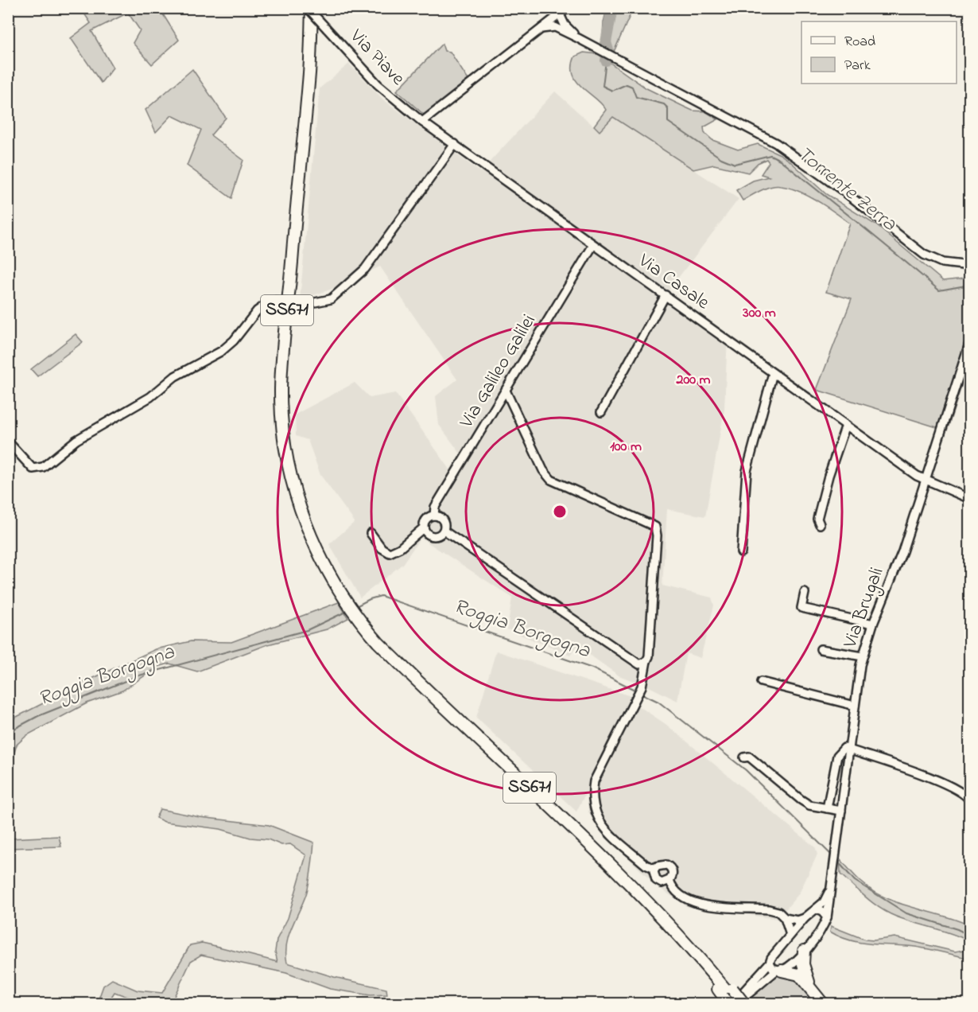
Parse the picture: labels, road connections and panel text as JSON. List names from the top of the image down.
{
  "streets": {
    "highway": ["SS671"],
    "street": [
      "Via Piave",
      "Via Casale",
      "Via Galileo Galilei",
      "Via Brugali"
    ]
  },
  "crossings": [
    ["Via Piave", "Via Casale"],
    ["Via Casale", "Via Galileo Galilei"],
    ["Via Casale", "Via Brugali"]
  ],
  "water": ["Torrente Zerra", "Roggia Borgogna"],
  "legend": ["Road", "Park"],
  "rings": ["300 m", "200 m", "100 m"]
}
